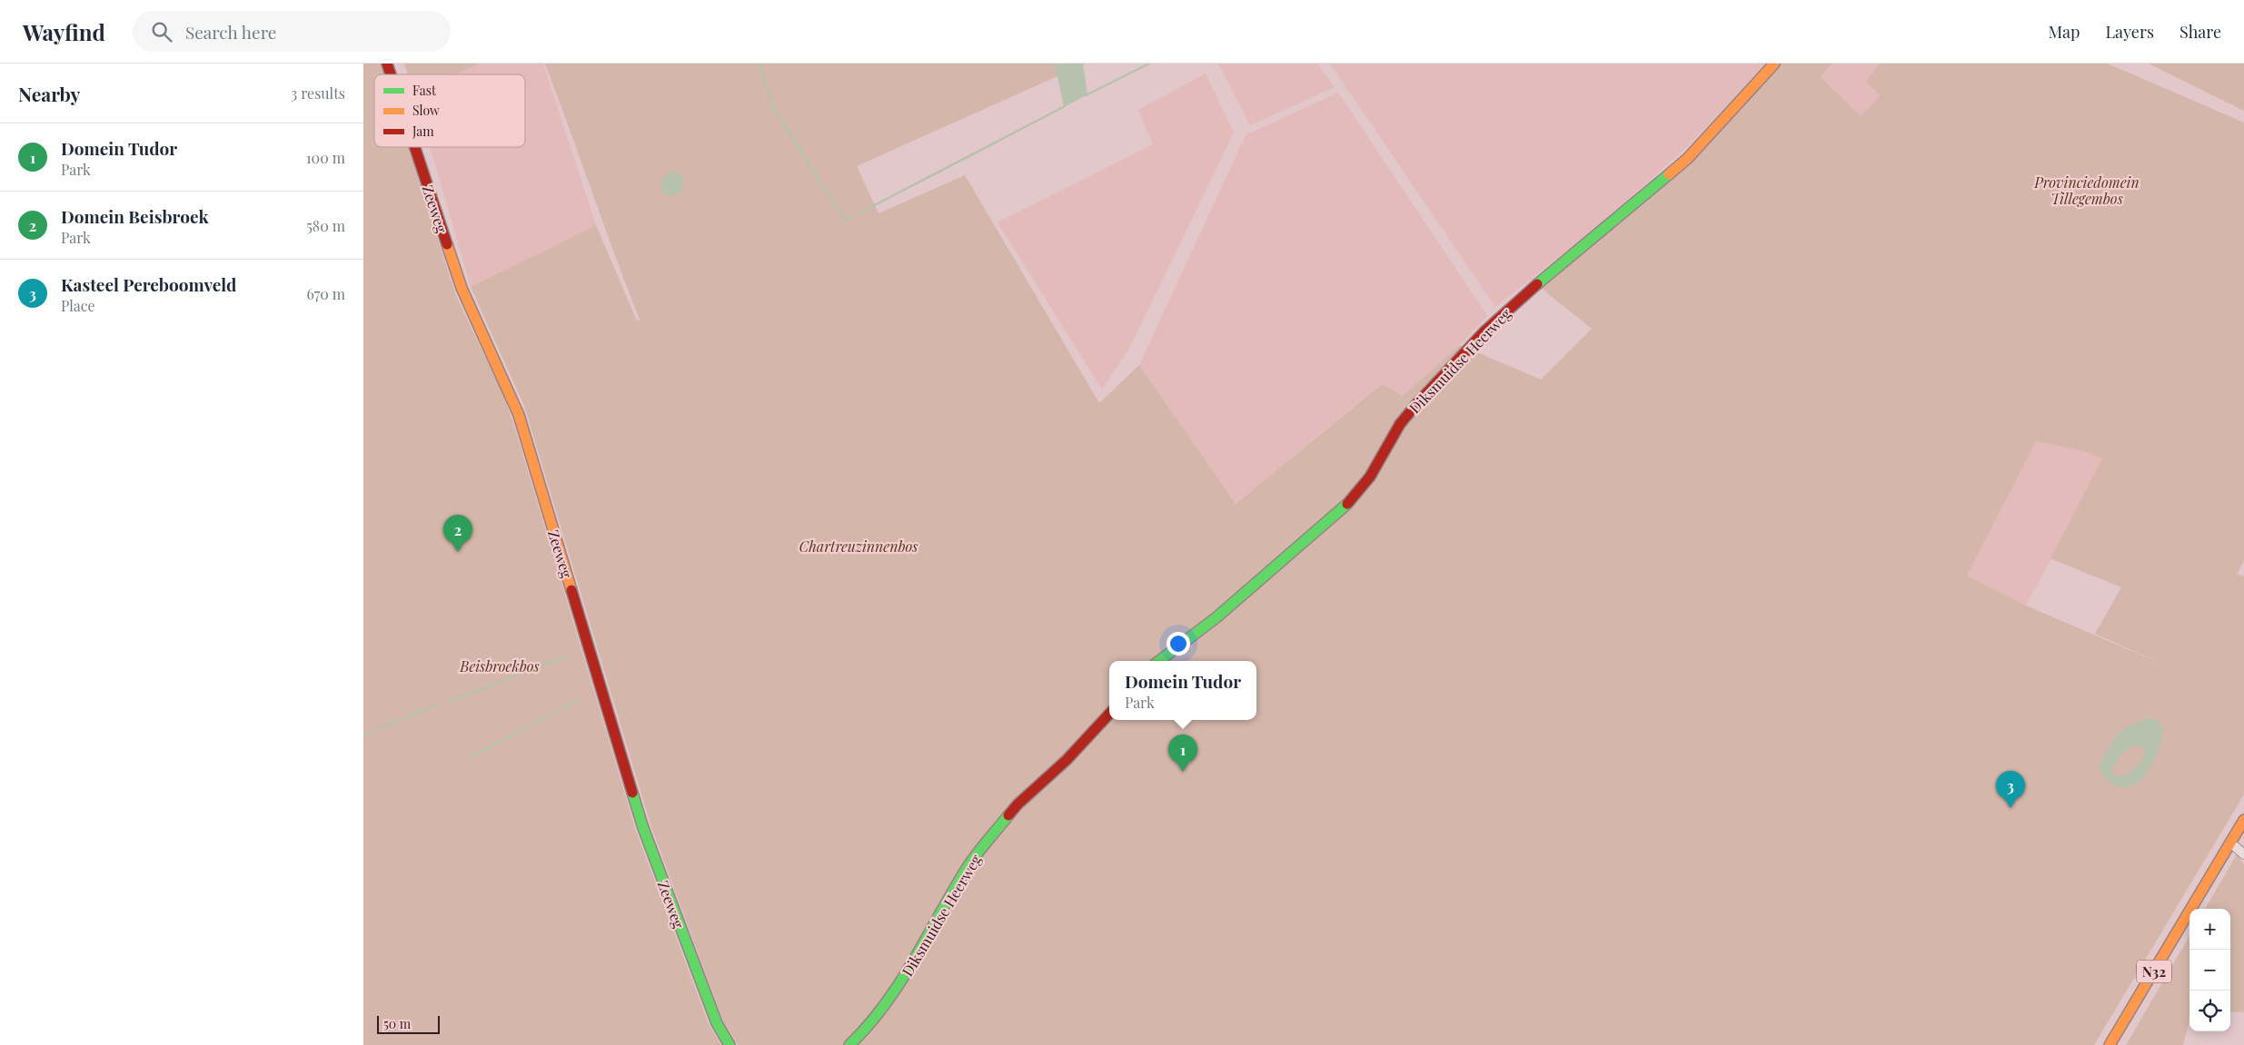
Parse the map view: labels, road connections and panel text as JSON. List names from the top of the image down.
{
  "streets": {
    "street": ["Zeeweg", "Diksmuidse Heerweg", "N32"]
  },
  "parks": ["Provinciedomein Tillegembos", "Chartreuzinnenbos", "Beisbroekbos"],
  "legend": ["Fast", "Slow", "Jam"],
  "scale_bar": "50 m",
  "page": {
    "header": "Wayfind",
    "search": "Search here",
    "nav": ["Map", "Layers", "Share"],
    "heading": ["Nearby", "3 results"],
    "list": [
      {
        "mark": "1",
        "name": "Domein Tudor",
        "note": "Park",
        "value": "100 m"
      },
      {
        "mark": "2",
        "name": "Domein Beisbroek",
        "note": "Park",
        "value": "580 m"
      },
      {
        "mark": "3",
        "name": "Kasteel Pereboomveld",
        "note": "Place",
        "value": "670 m"
      }
    ],
    "pins": ["2", "1", "3"],
    "popup": ["Domein Tudor", "Park"],
    "map_buttons": ["+", "−"],
    "scale": "50 m"
  }
}
